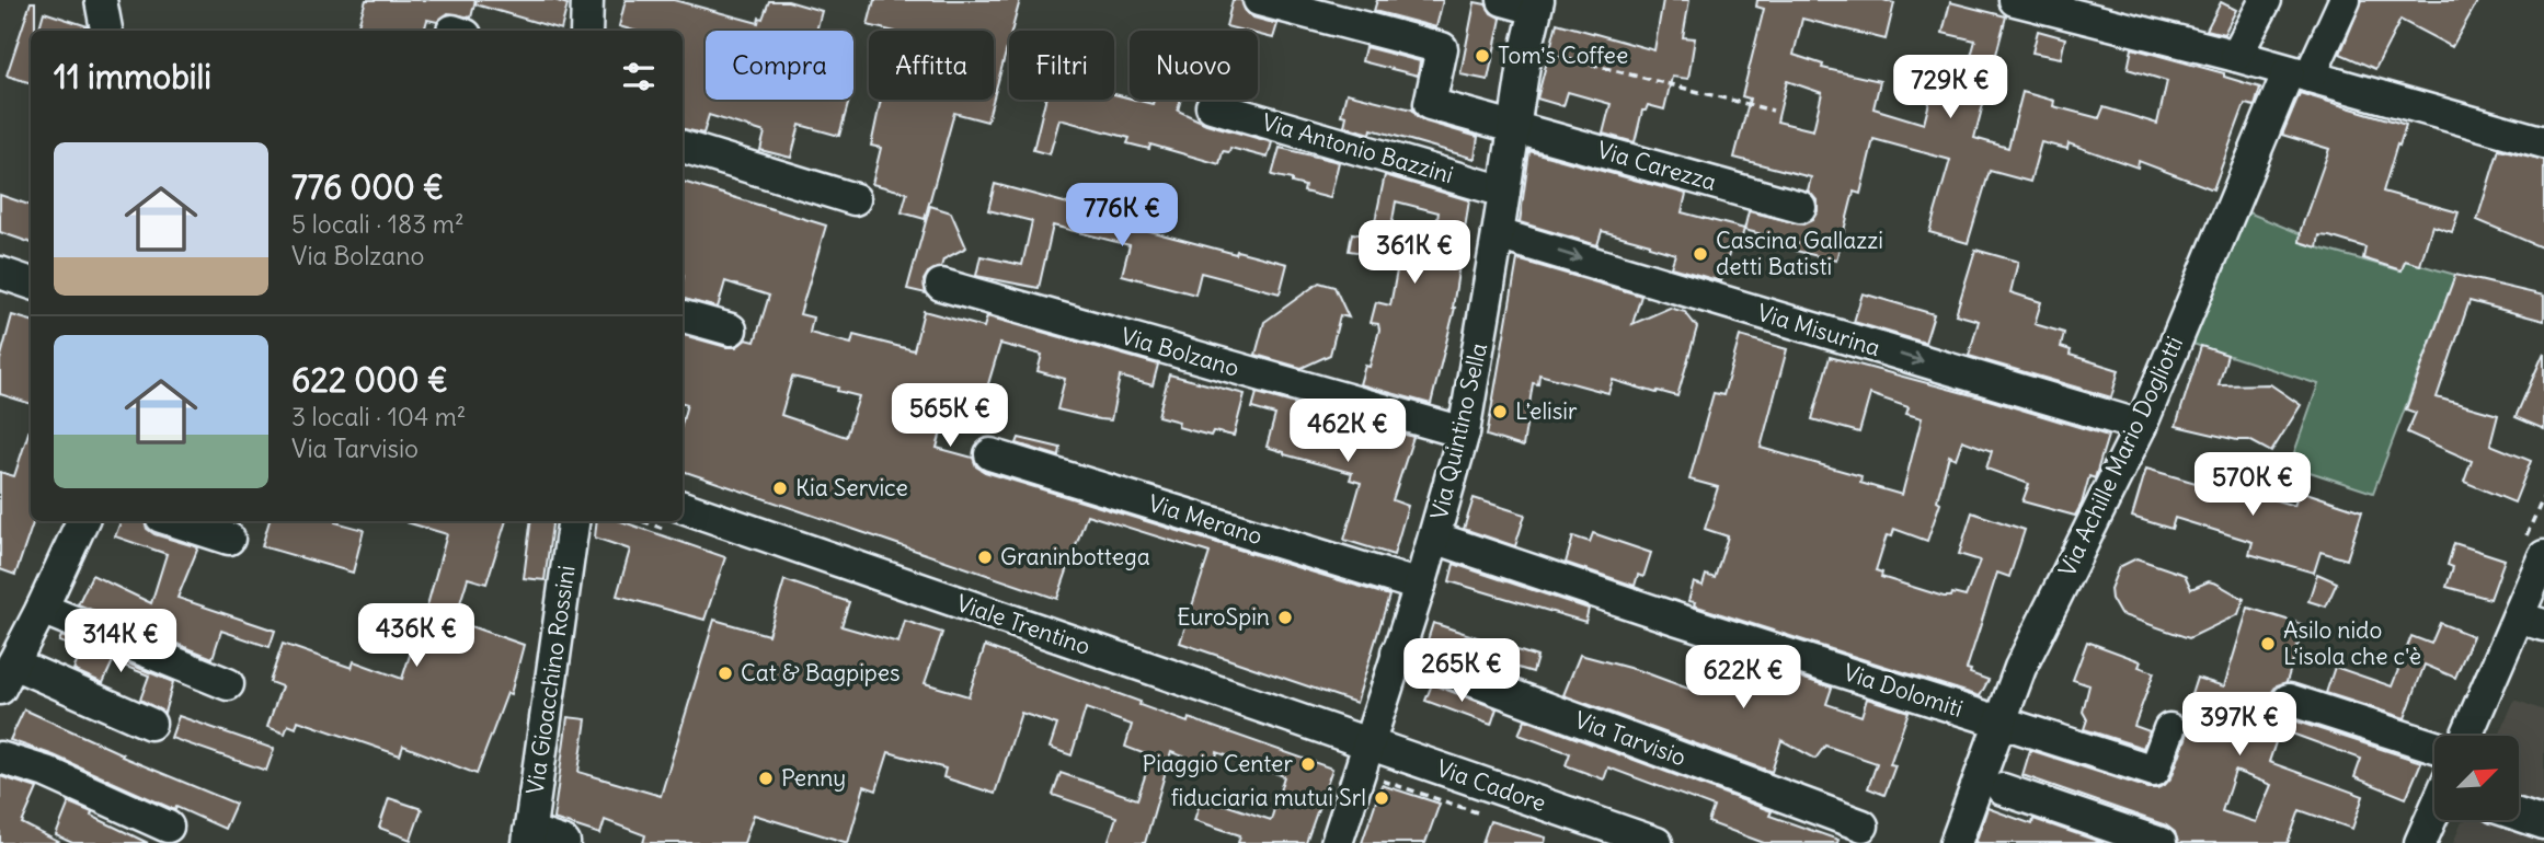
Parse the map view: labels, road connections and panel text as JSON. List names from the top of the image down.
{
  "streets": {
    "street": [
      "Via Antonio Bazzini",
      "Via Carezza",
      "Via Misurina",
      "Via Bolzano",
      "Via Quintino Sella",
      "Via Achille Mario Dogliotti",
      "Via Merano",
      "Viale Trentino",
      "Via Gioacchino Rossini",
      "Via Dolomiti",
      "Via Tarvisio",
      "Via Cadore"
    ]
  },
  "crossings": [
    ["Via Antonio Bazzini", "Via Quintino Sella"],
    ["Via Carezza", "Via Quintino Sella"],
    ["Via Misurina", "Via Quintino Sella"],
    ["Via Misurina", "Via Achille Mario Dogliotti"],
    ["Via Bolzano", "Via Quintino Sella"],
    ["Via Quintino Sella", "Via Merano"],
    ["Via Quintino Sella", "Viale Trentino"],
    ["Via Quintino Sella", "Via Dolomiti"],
    ["Via Quintino Sella", "Via Tarvisio"],
    ["Via Quintino Sella", "Via Cadore"],
    ["Via Achille Mario Dogliotti", "Via Dolomiti"],
    ["Viale Trentino", "Via Cadore"]
  ],
  "one_way": ["Via Misurina"],
  "places": [
    "Tom's Coffee",
    "Cascina Gallazzi detti Batisti",
    "L'elisir",
    "Kia Service",
    "Graninbottega",
    "EuroSpin",
    "Asilo nido L'isola che c'è",
    "Cat & Bagpipes",
    "Piaggio Center",
    "Penny",
    "fiduciaria mutui Srl"
  ],
  "north": "top right",
  "page": {
    "chip": [
      "Compra",
      "Affitta",
      "Filtri",
      "Nuovo"
    ],
    "heading": "11 immobili",
    "price": [
      "729K €",
      "776K €",
      "361K €",
      "565K €",
      "462K €",
      "570K €",
      "436K €",
      "314K €",
      "265K €",
      "622K €",
      "397K €"
    ],
    "list": [
      {
        "name": "776 000 €",
        "note": "5 locali · 183 m² · Via Bolzano"
      },
      {
        "name": "622 000 €",
        "note": "3 locali · 104 m² · Via Tarvisio"
      }
    ]
  }
}
